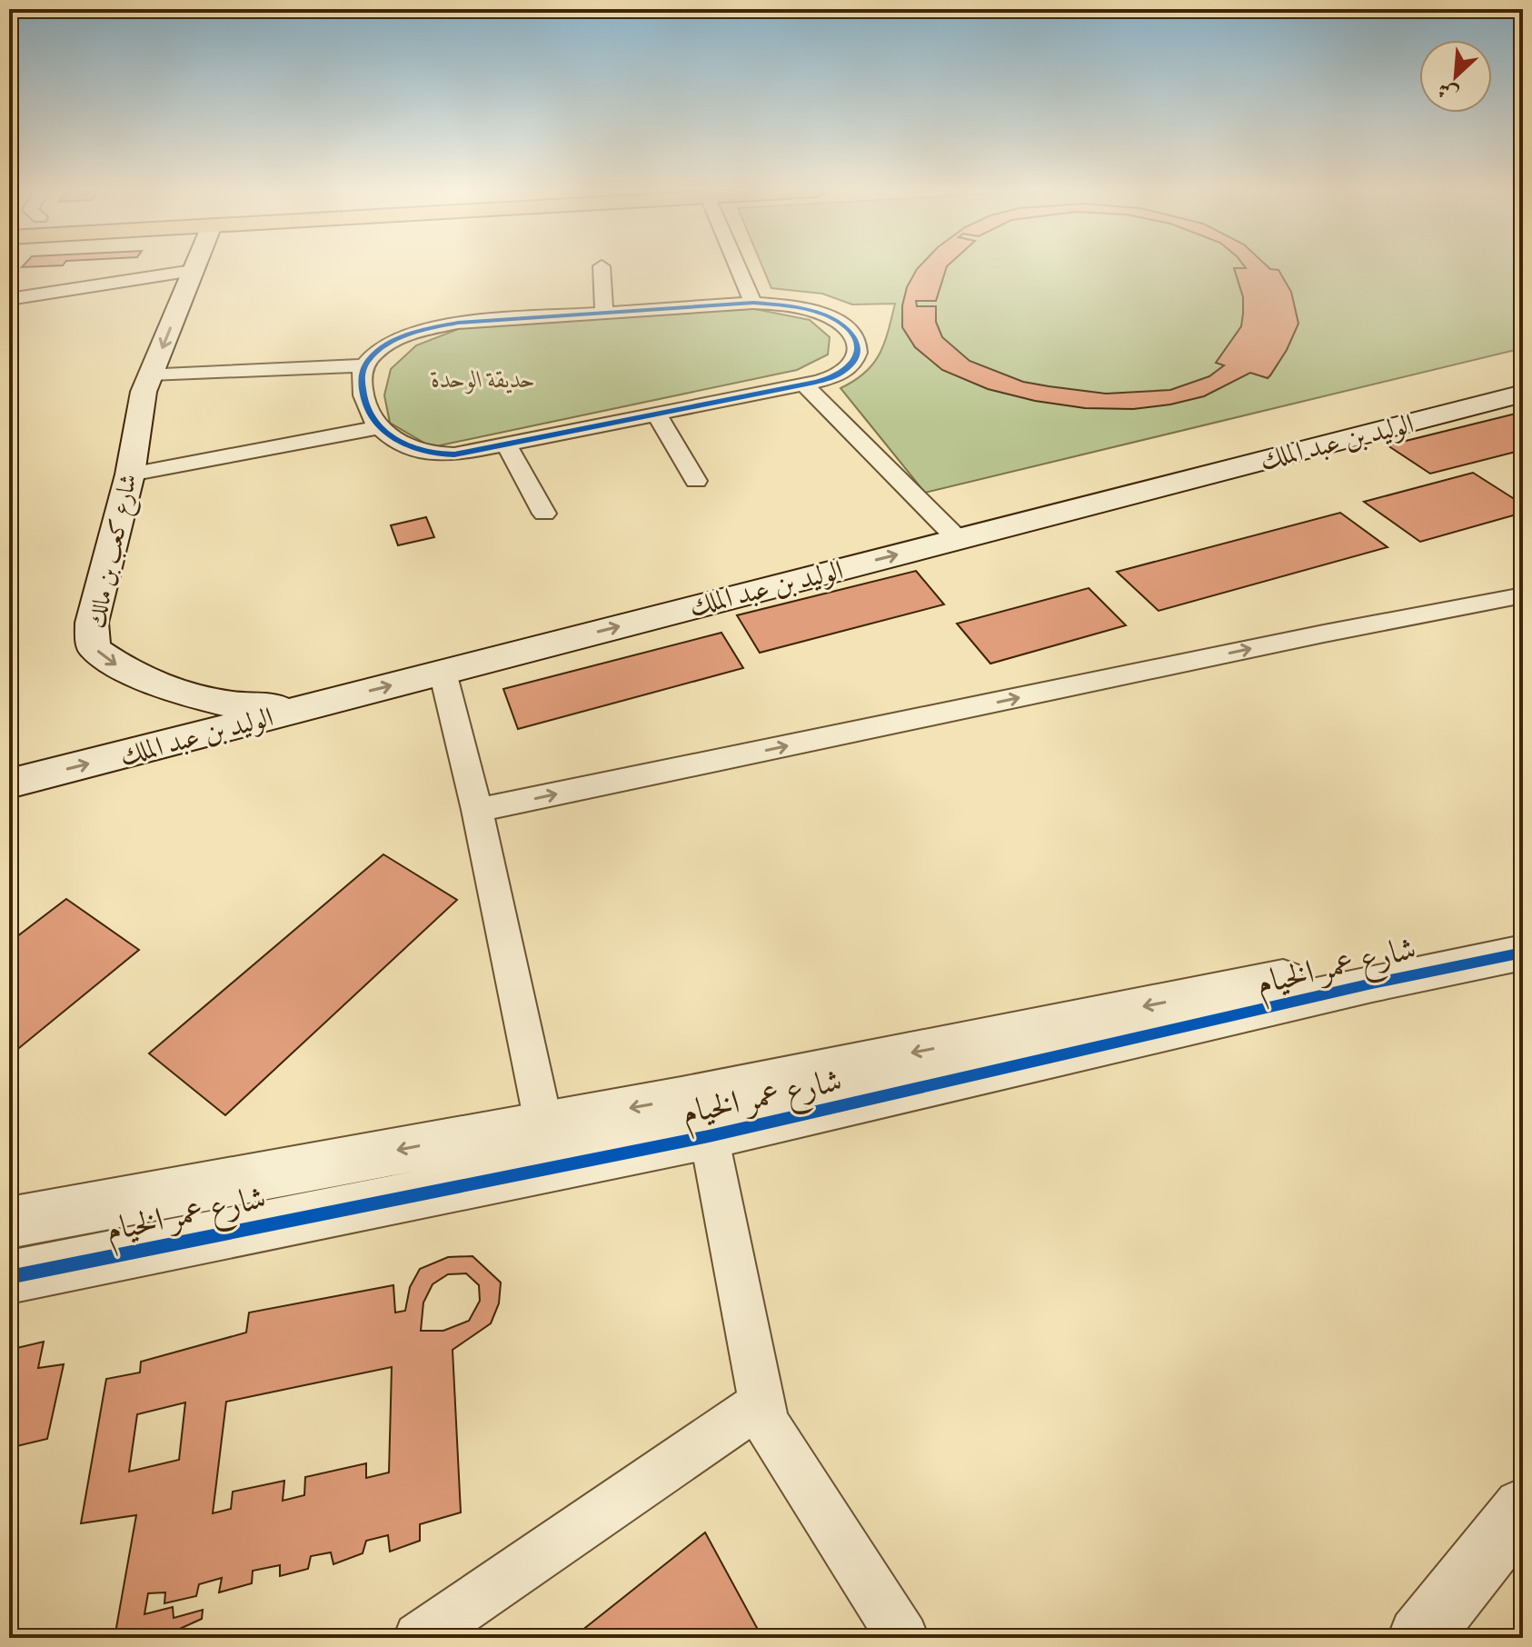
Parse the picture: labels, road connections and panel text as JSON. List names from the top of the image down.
{
  "streets": {
    "main road": ["الوليد بن عبد الملك", "شارع كعب بن مالك"],
    "street": ["شارع عمر الخيام"]
  },
  "crossings": [
    ["الوليد بن عبد الملك", "شارع كعب بن مالك"]
  ],
  "one_way": ["الوليد بن عبد الملك"],
  "parks": ["حديقة الوحدة"],
  "north": "bottom left"
}
